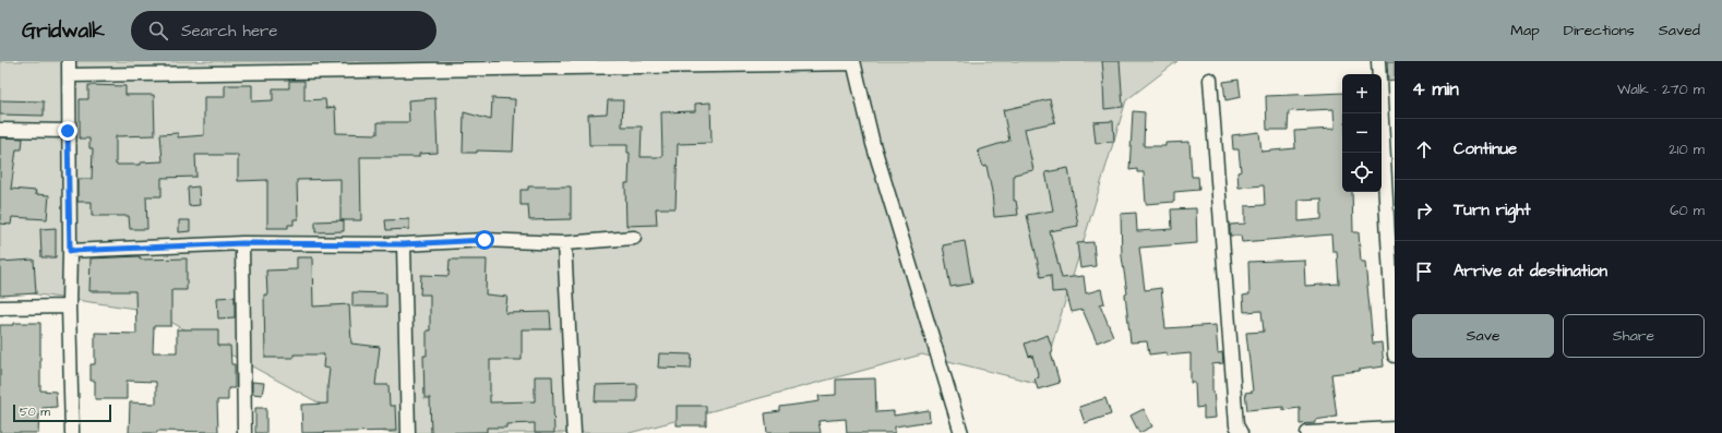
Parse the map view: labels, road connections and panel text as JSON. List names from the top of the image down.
{
  "scale_bar": "50 m",
  "page": {
    "header": "Gridwalk",
    "search": "Search here",
    "nav": ["Map", "Directions", "Saved"],
    "heading": ["4 min", "Walk · 270 m"],
    "map_buttons": ["+", "−"],
    "list": [
      ["Continue", "210 m"],
      ["Turn right", "60 m"],
      "Arrive at destination"
    ],
    "buttons": ["Save", "Share"],
    "scale": "50 m"
  }
}
